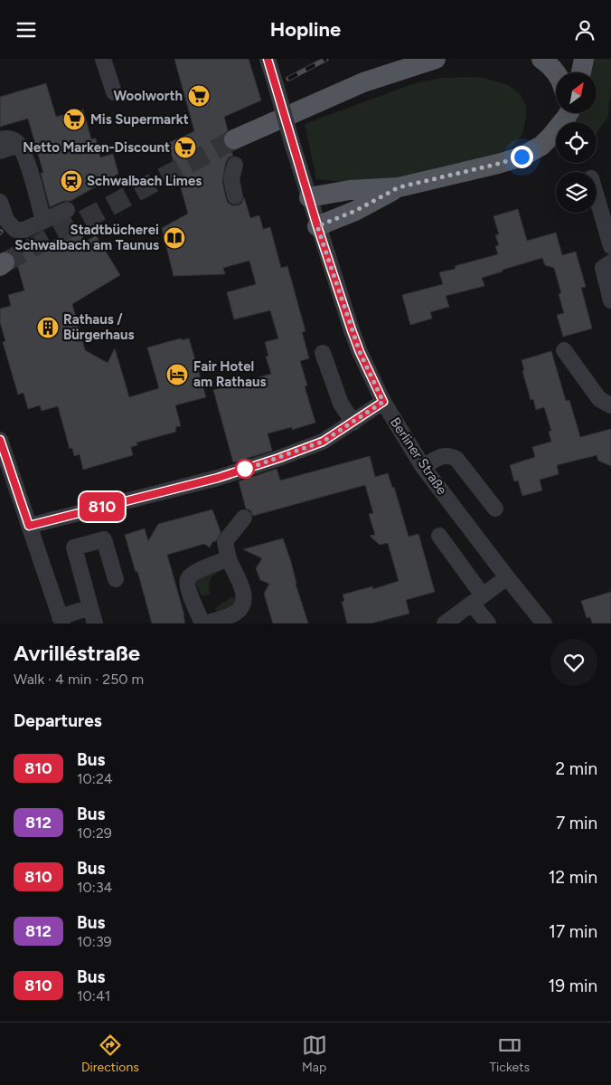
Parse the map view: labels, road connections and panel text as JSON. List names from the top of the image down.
{
  "streets": {
    "street": ["Berliner Straße"]
  },
  "places": {
    "supermarket": ["Woolworth", "Mis Supermarkt", "Netto Marken-Discount"],
    "station": ["Schwalbach Limes"],
    "library": ["Stadtbücherei Schwalbach am Taunus"],
    "building": ["Rathaus / Bürgerhaus"],
    "hotel": ["Fair Hotel am Rathaus"]
  },
  "lines": ["bus line 810"],
  "north": "top right",
  "page": {
    "header": "Hopline",
    "on_map": "810",
    "heading": [
      ["Avrilléstraße", "Walk · 4 min · 250 m"],
      "Departures"
    ],
    "list": [
      {
        "mark": "810",
        "name": "Bus",
        "note": "10:24",
        "value": "2 min"
      },
      {
        "mark": "812",
        "name": "Bus",
        "note": "10:29",
        "value": "7 min"
      },
      {
        "mark": "810",
        "name": "Bus",
        "note": "10:34",
        "value": "12 min"
      },
      {
        "mark": "812",
        "name": "Bus",
        "note": "10:39",
        "value": "17 min"
      },
      {
        "mark": "810",
        "name": "Bus",
        "note": "10:41",
        "value": "19 min"
      }
    ],
    "tabs": ["Directions", "Map", "Tickets"]
  }
}
